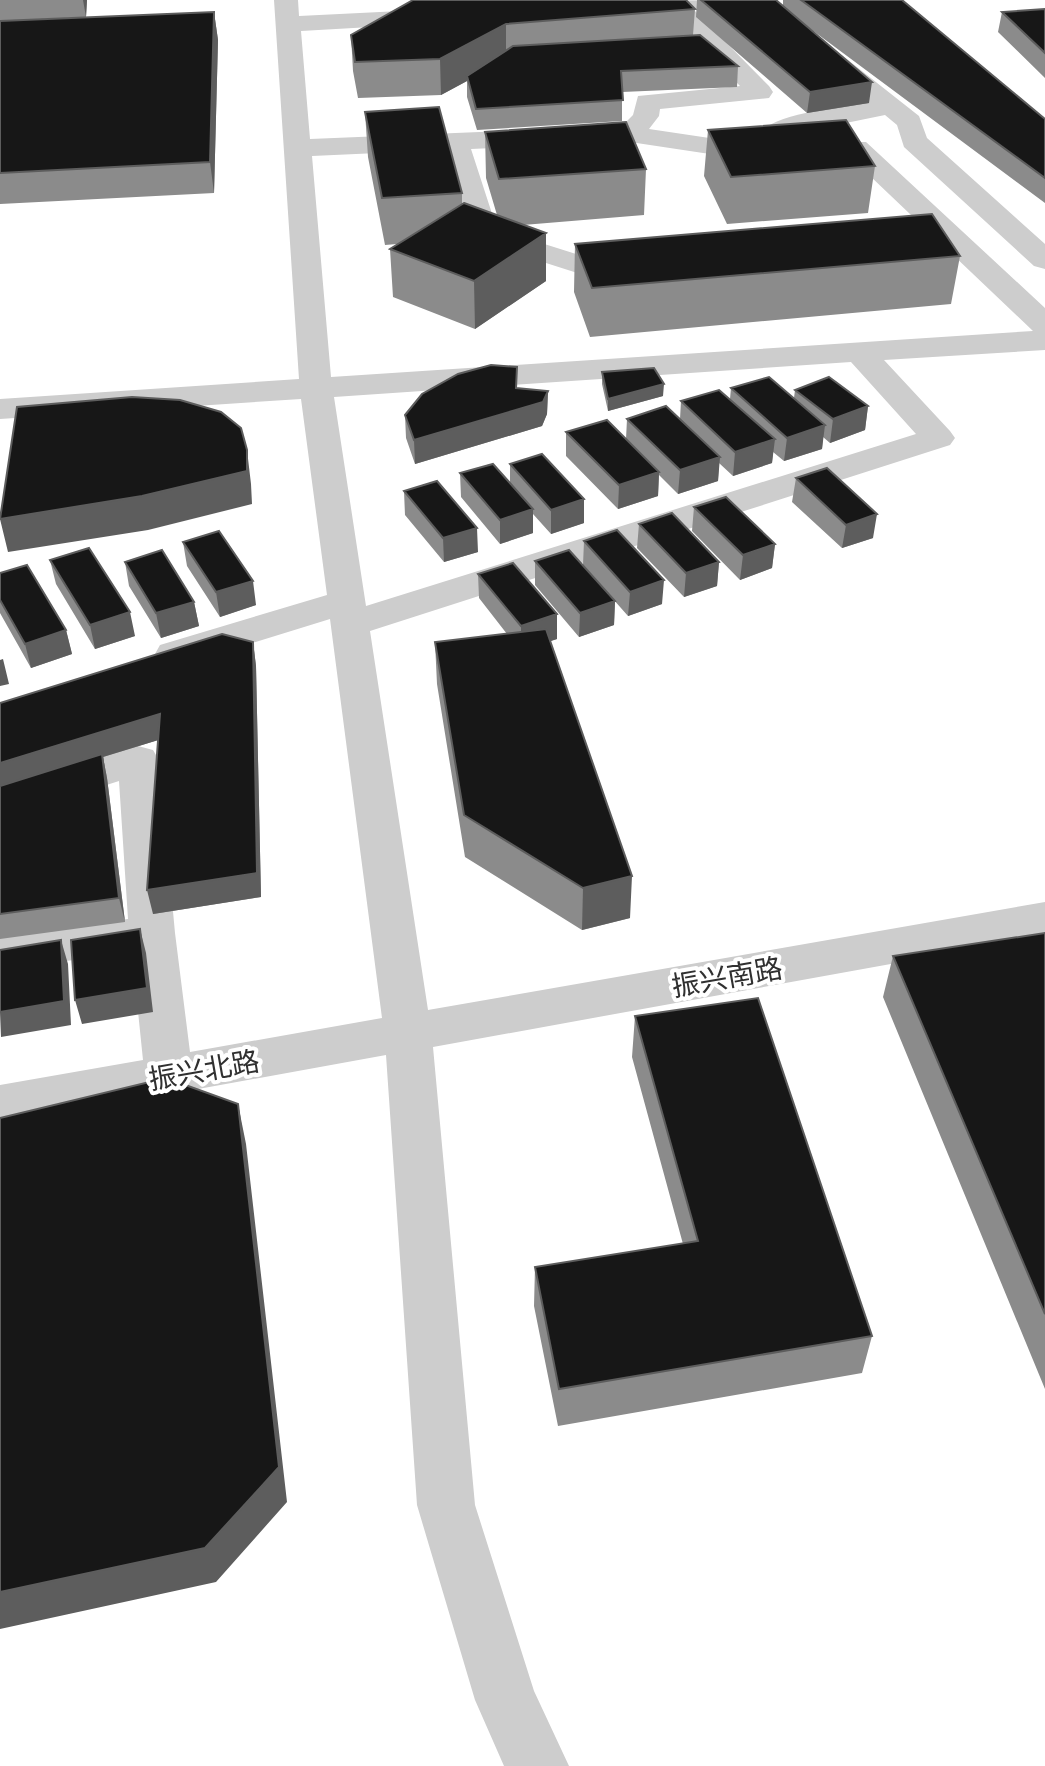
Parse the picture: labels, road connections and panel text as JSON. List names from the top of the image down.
{
  "streets": {
    "street": ["振兴南路", "振兴北路"]
  },
  "crossings": [
    ["振兴南路", "振兴北路"]
  ]
}
